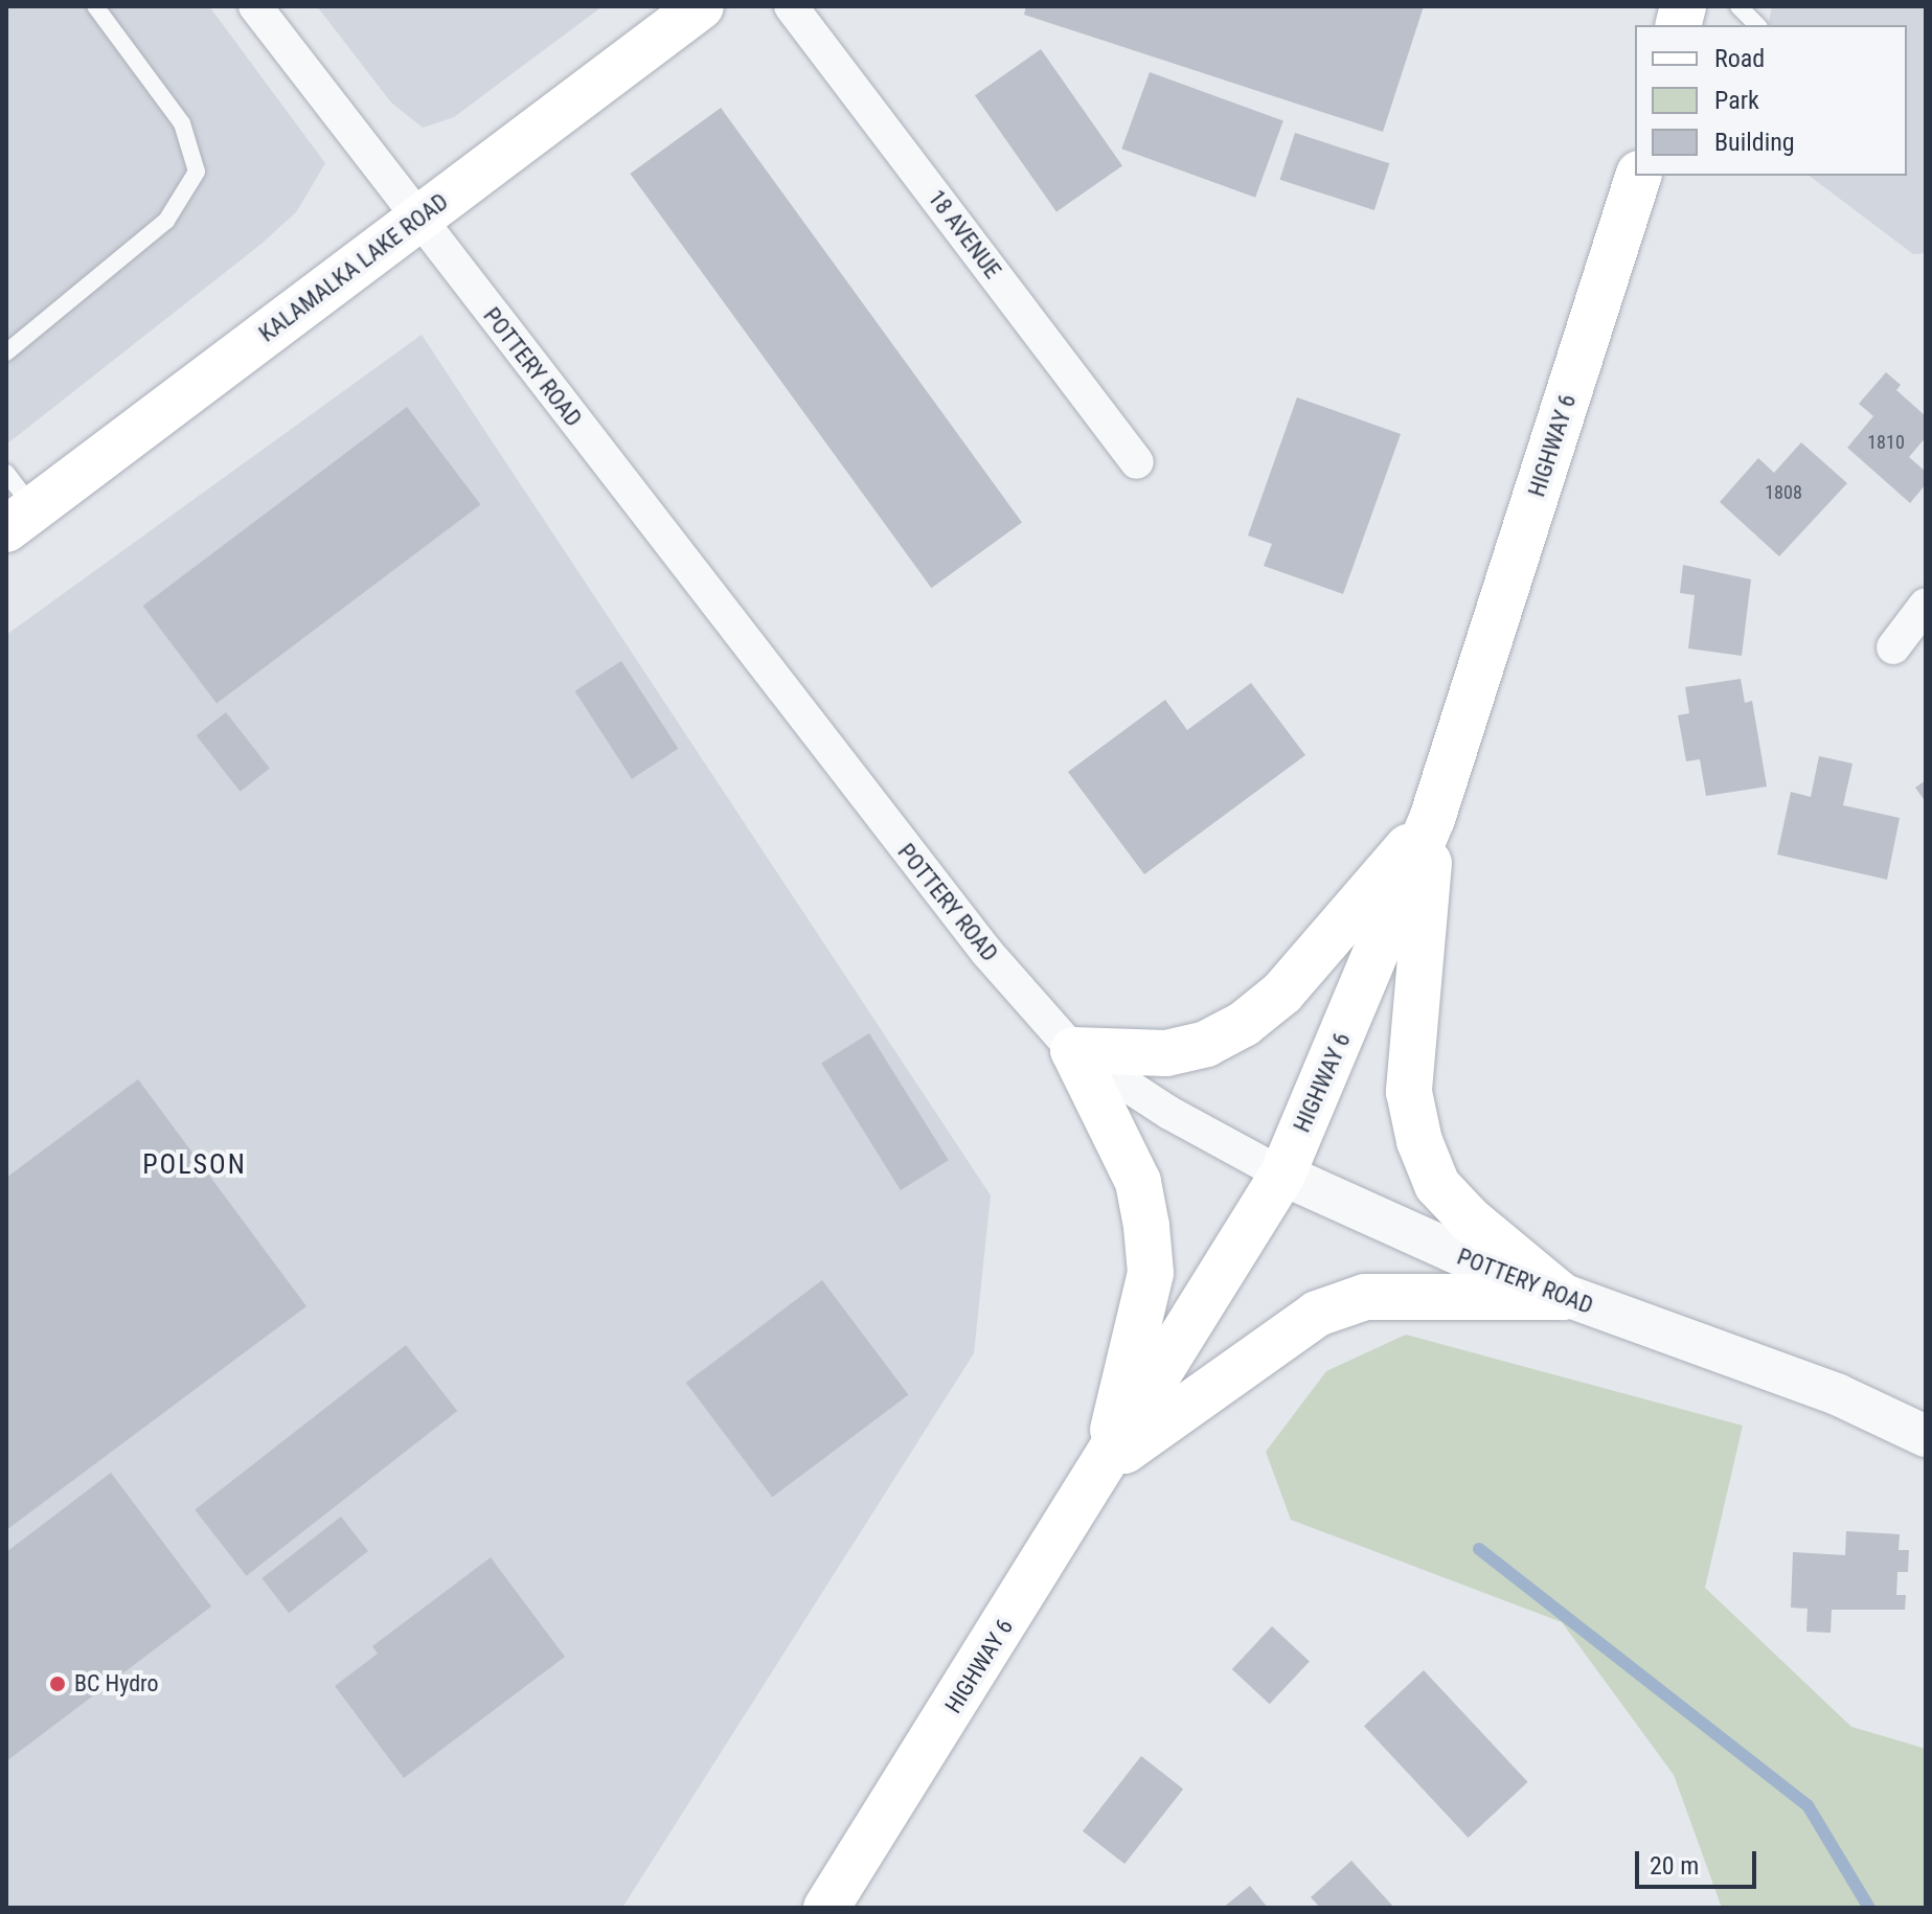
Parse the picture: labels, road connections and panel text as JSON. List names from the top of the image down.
{
  "streets": {
    "main road": ["KALAMALKA LAKE ROAD", "HIGHWAY 6"],
    "street": ["18 AVENUE", "POTTERY ROAD"]
  },
  "crossings": [
    ["KALAMALKA LAKE ROAD", "POTTERY ROAD"],
    ["POTTERY ROAD", "HIGHWAY 6"]
  ],
  "districts": ["POLSON"],
  "places": ["BC Hydro"],
  "house_numbers": ["1810", "1808"],
  "legend": ["Road", "Park", "Building"],
  "scale_bar": "20 m"
}
